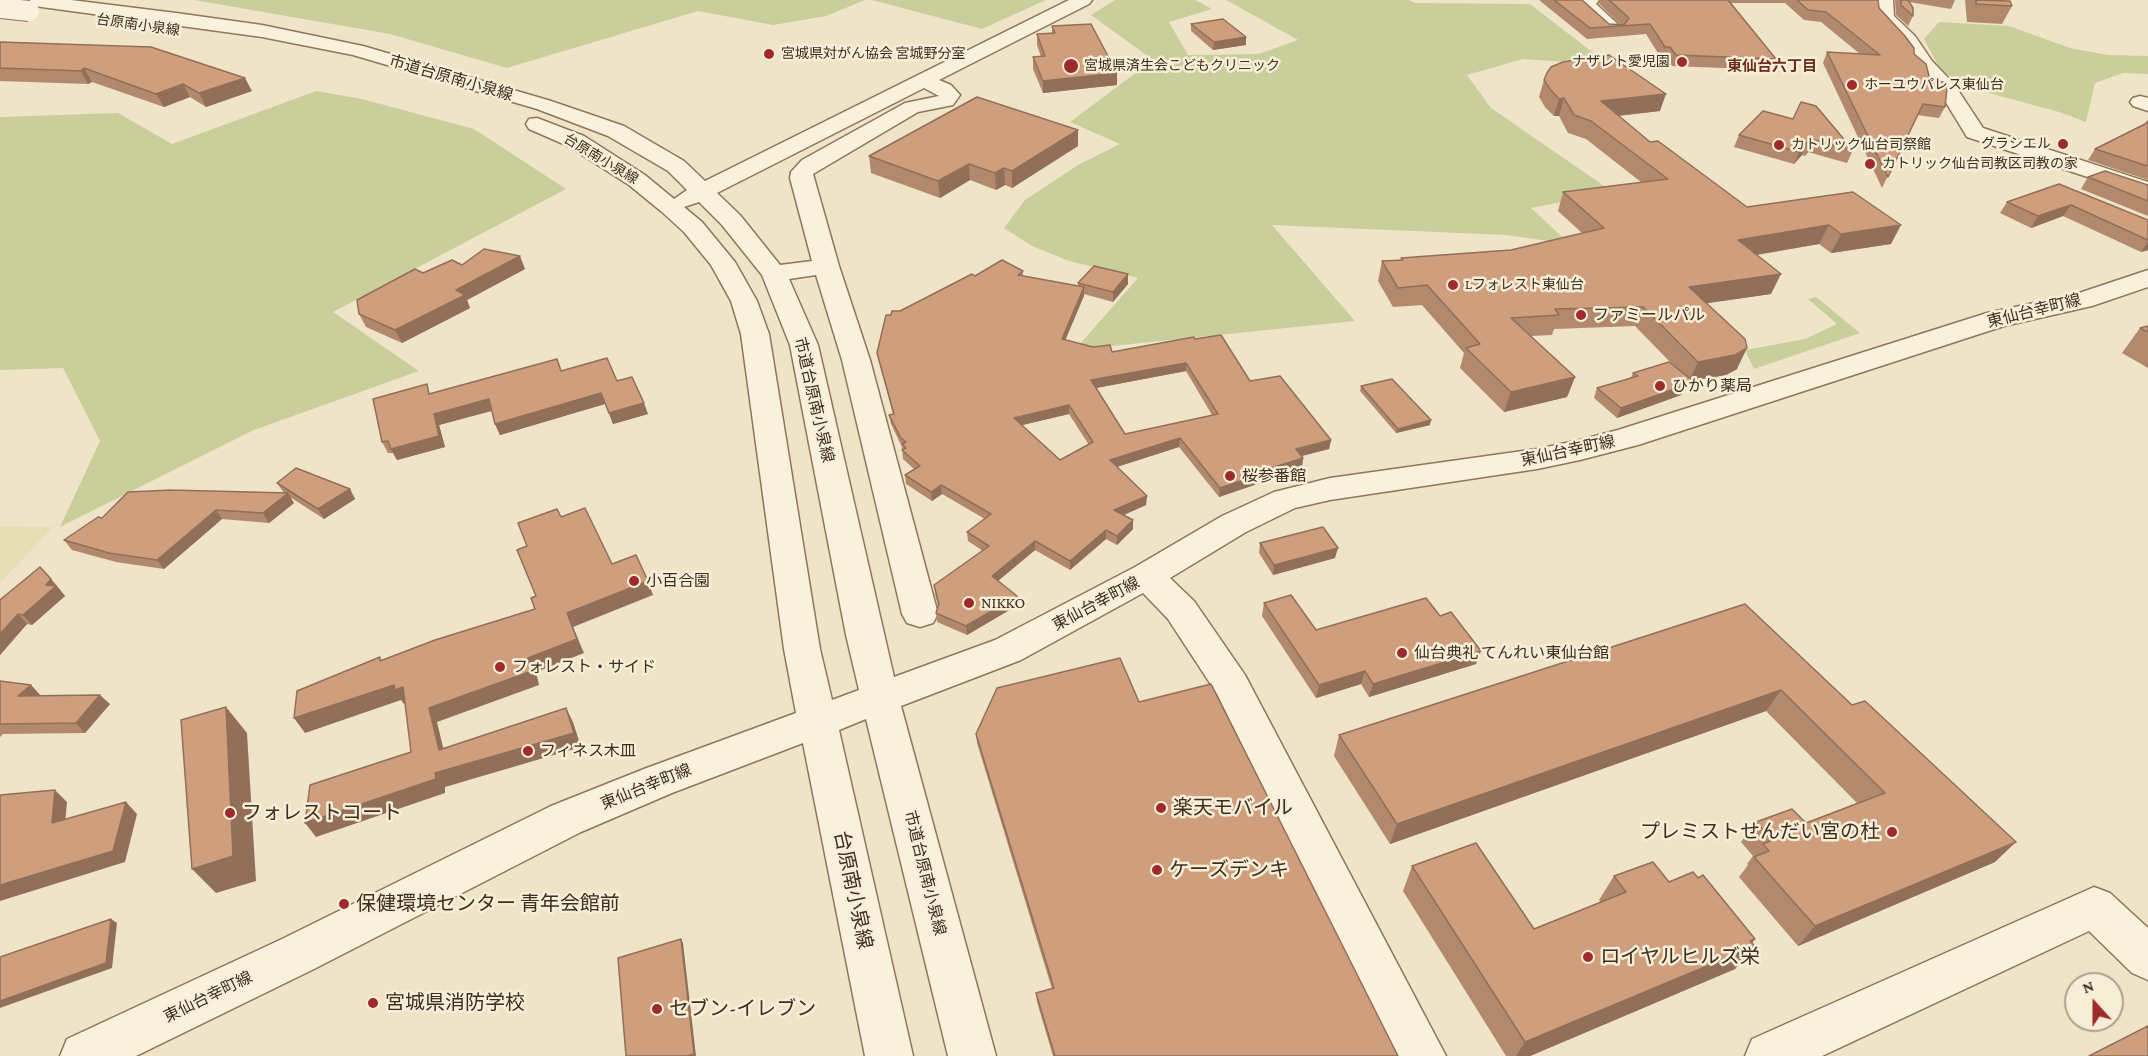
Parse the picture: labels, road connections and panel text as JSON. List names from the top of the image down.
{
  "streets": {
    "street": ["台原南小泉線", "市道台原南小泉線", "東仙台幸町線"]
  },
  "crossings": [
    ["台原南小泉線", "市道台原南小泉線"],
    ["台原南小泉線", "東仙台幸町線"],
    ["市道台原南小泉線", "東仙台幸町線"]
  ],
  "districts": ["東仙台六丁目"],
  "places": [
    "宮城県対がん協会 宮城野分室",
    "ナザレト愛児園",
    "宮城県済生会こどもクリニック",
    "ホーユウパレス東仙台",
    "グラシエル",
    "カトリック仙台司祭館",
    "カトリック仙台司教区司教の家",
    "Lフォレスト東仙台",
    "ファミールパル",
    "ひかり薬局",
    "桜参番館",
    "小百合園",
    "NIKKO",
    "仙台典礼 てんれい東仙台館",
    "フォレスト・サイド",
    "フィネス木皿",
    "楽天モバイル",
    "フォレストコート",
    "プレミストせんだい宮の杜",
    "ケーズデンキ",
    "保健環境センター 青年会館前",
    "ロイヤルヒルズ栄",
    "宮城県消防学校",
    "セブン-イレブン"
  ],
  "north": "top"
}
